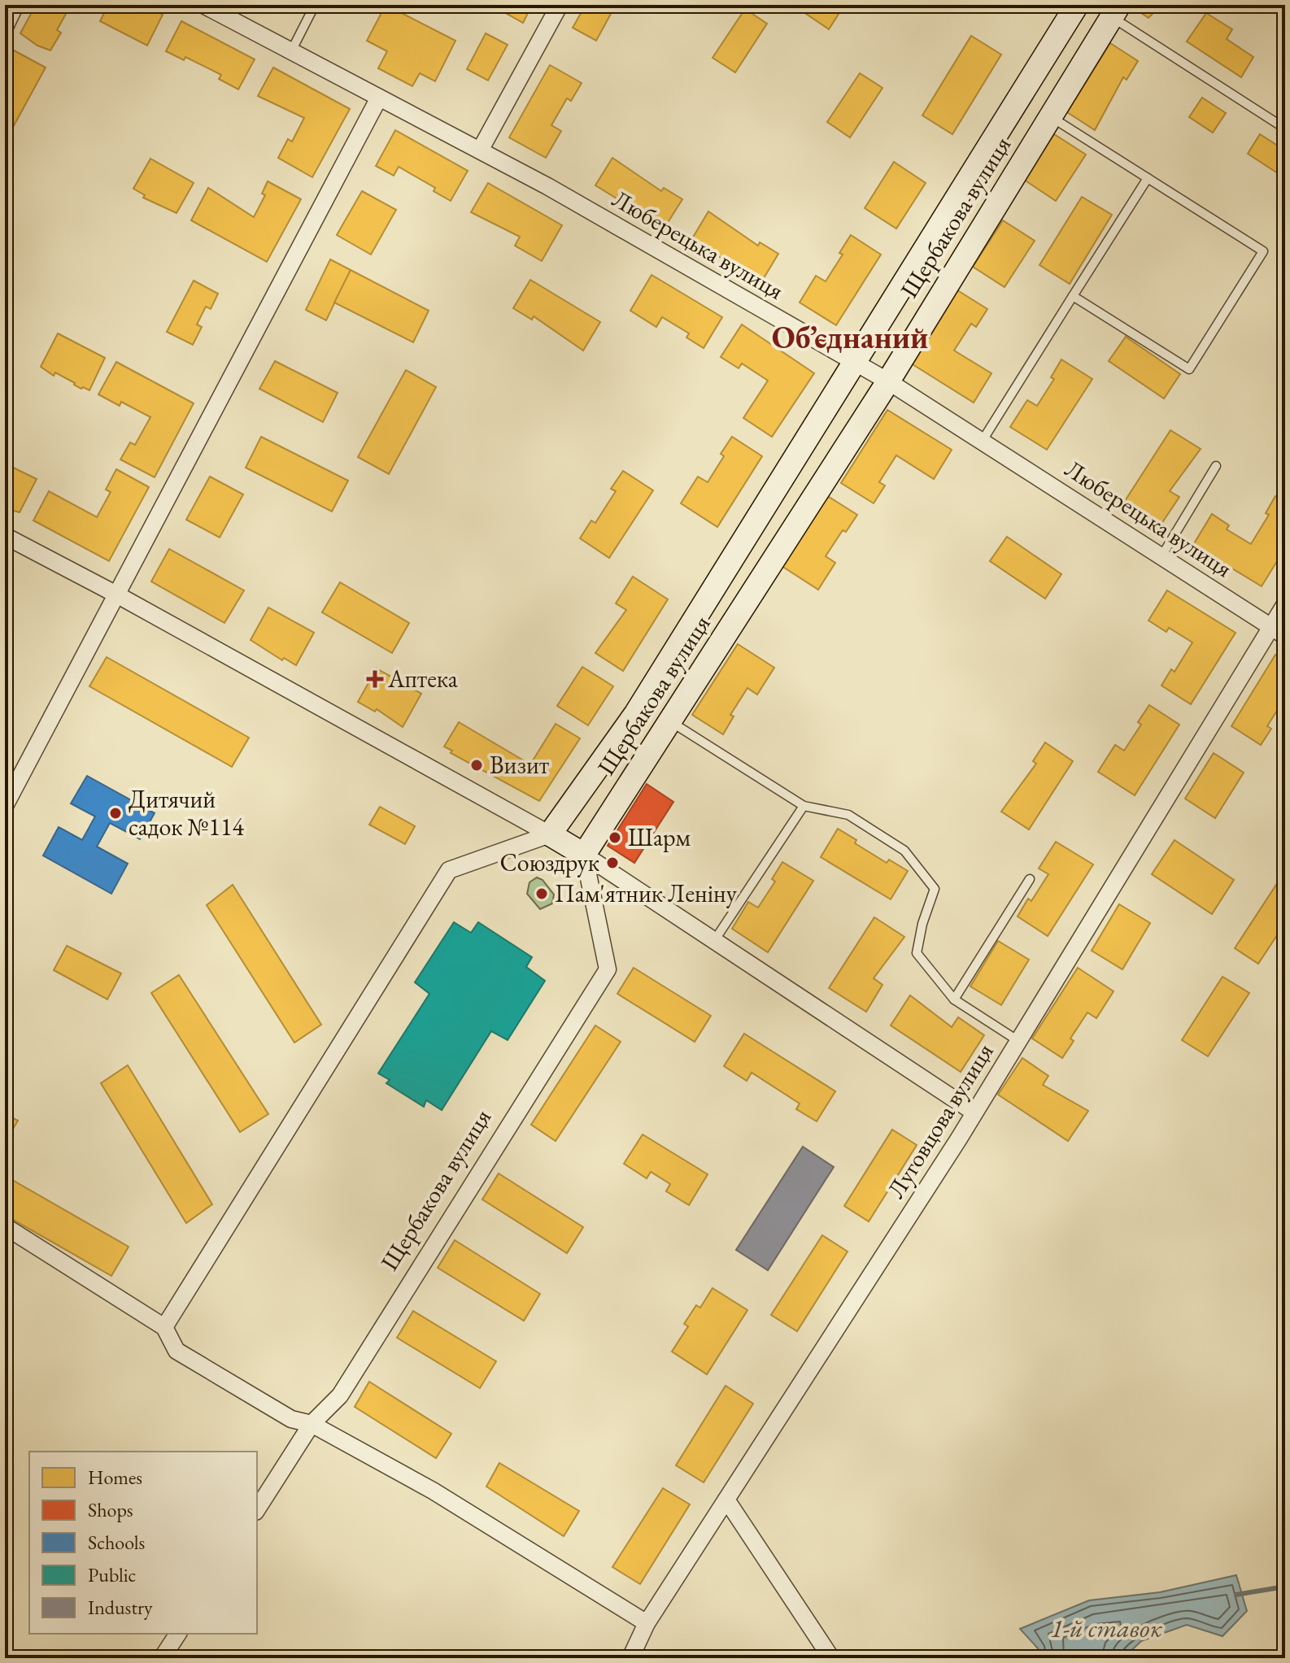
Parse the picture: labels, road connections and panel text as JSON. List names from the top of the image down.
{
  "streets": {
    "street": ["Щербакова вулиця", "Люберецька вулиця", "Луговцова вулиця"]
  },
  "crossings": [
    ["Щербакова вулиця", "Люберецька вулиця"],
    ["Люберецька вулиця", "Луговцова вулиця"]
  ],
  "districts": ["Об’єднаний"],
  "water": ["1-й ставок"],
  "places": {
    "health": ["Аптека"],
    "other": [
      "Визит",
      "Дитячий садок №114",
      "Шарм",
      "Союздрук",
      "Пам'ятник Леніну"
    ]
  },
  "legend": [
    "Homes",
    "Shops",
    "Schools",
    "Public",
    "Industry"
  ]
}
